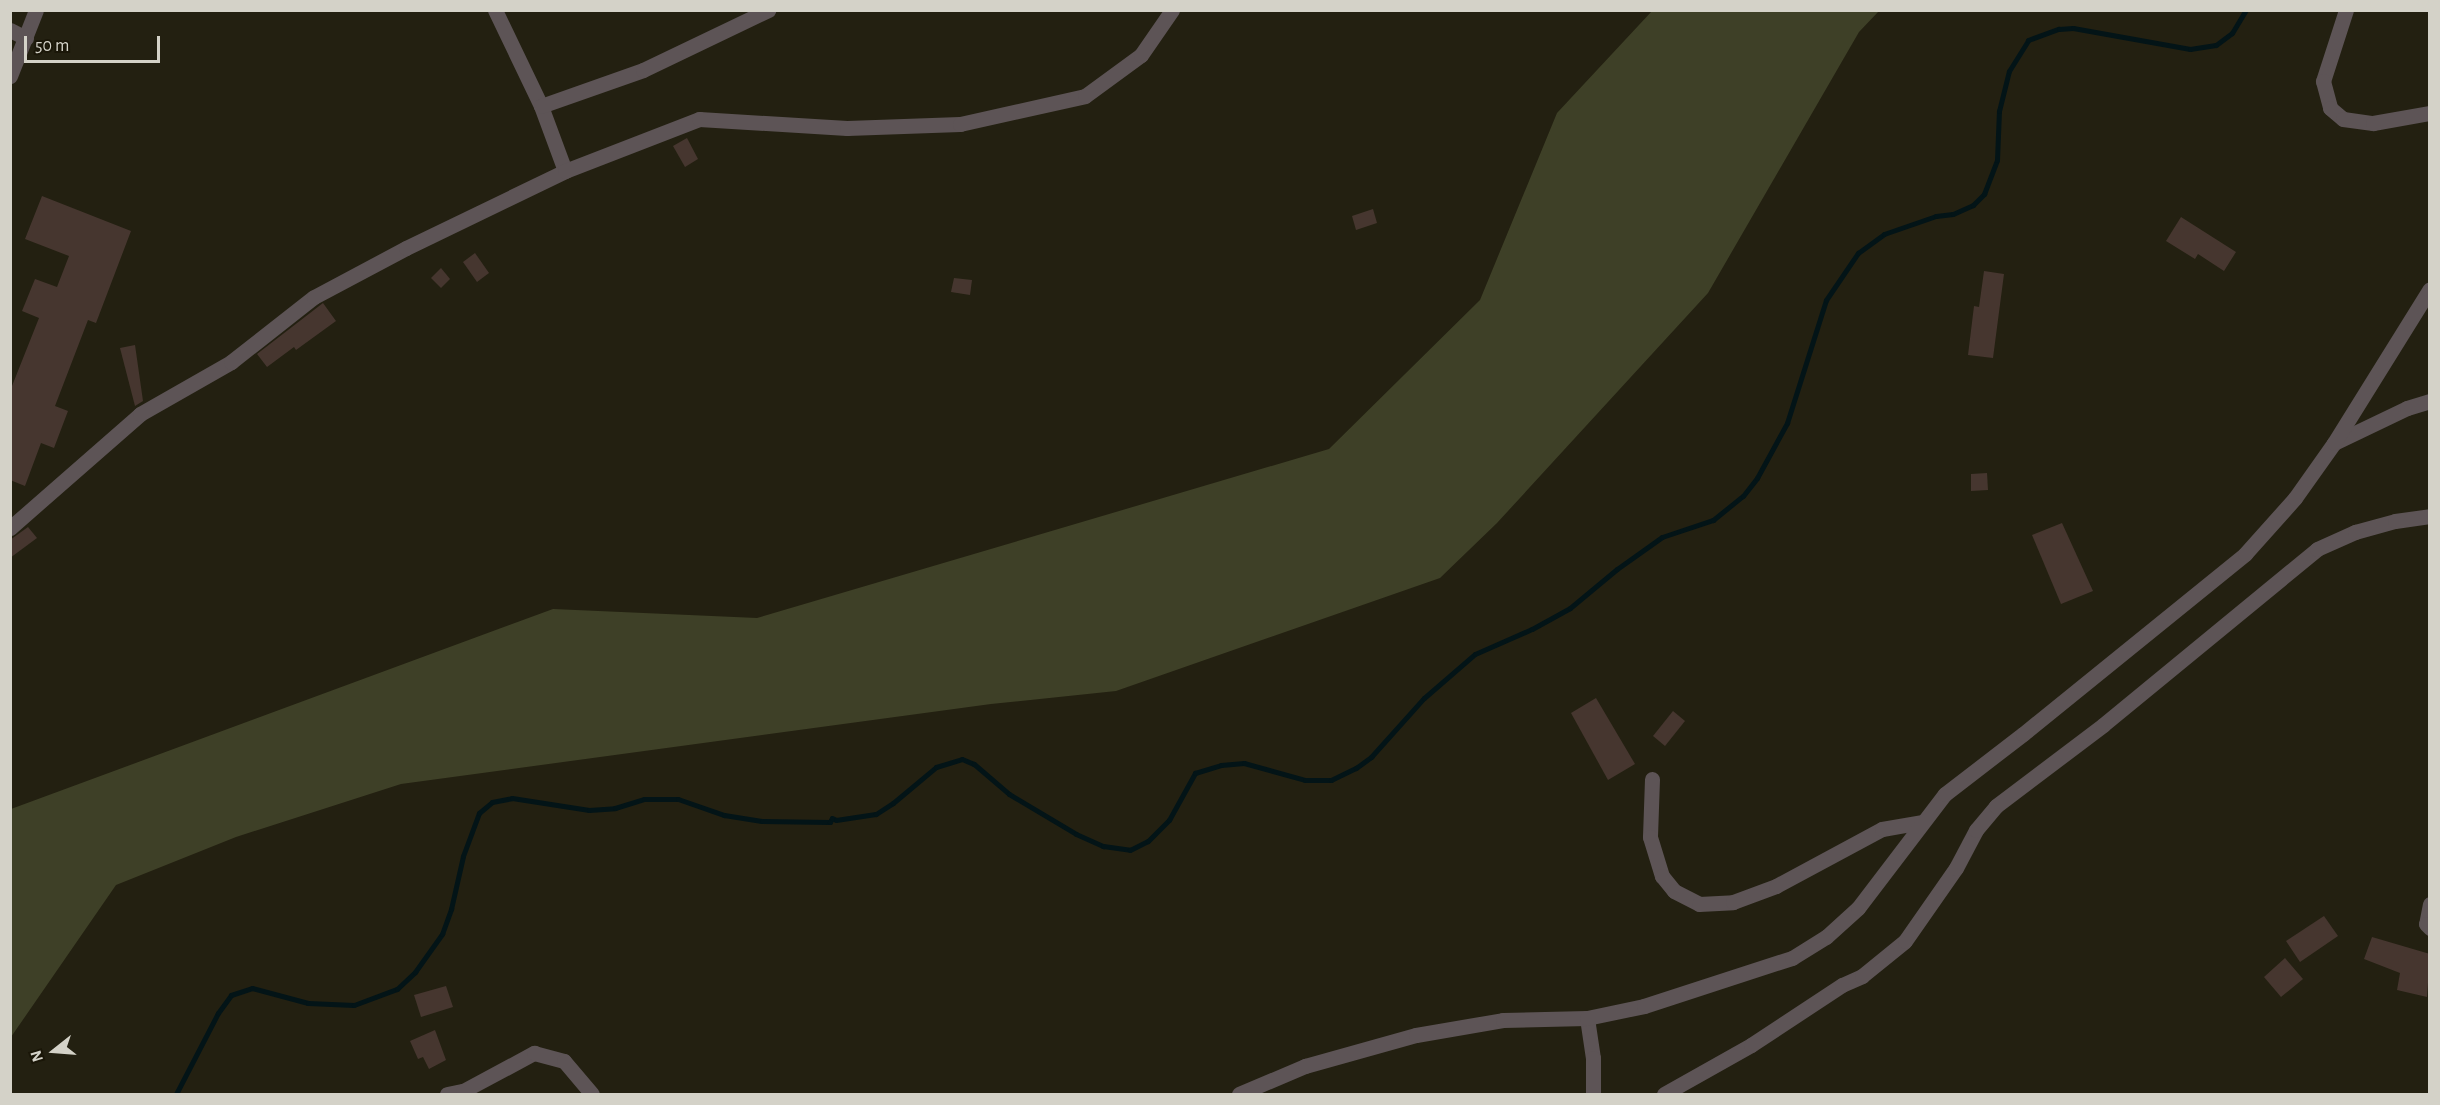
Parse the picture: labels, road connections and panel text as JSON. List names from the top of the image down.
{
  "scale_bar": "50 m",
  "north": "left"
}
